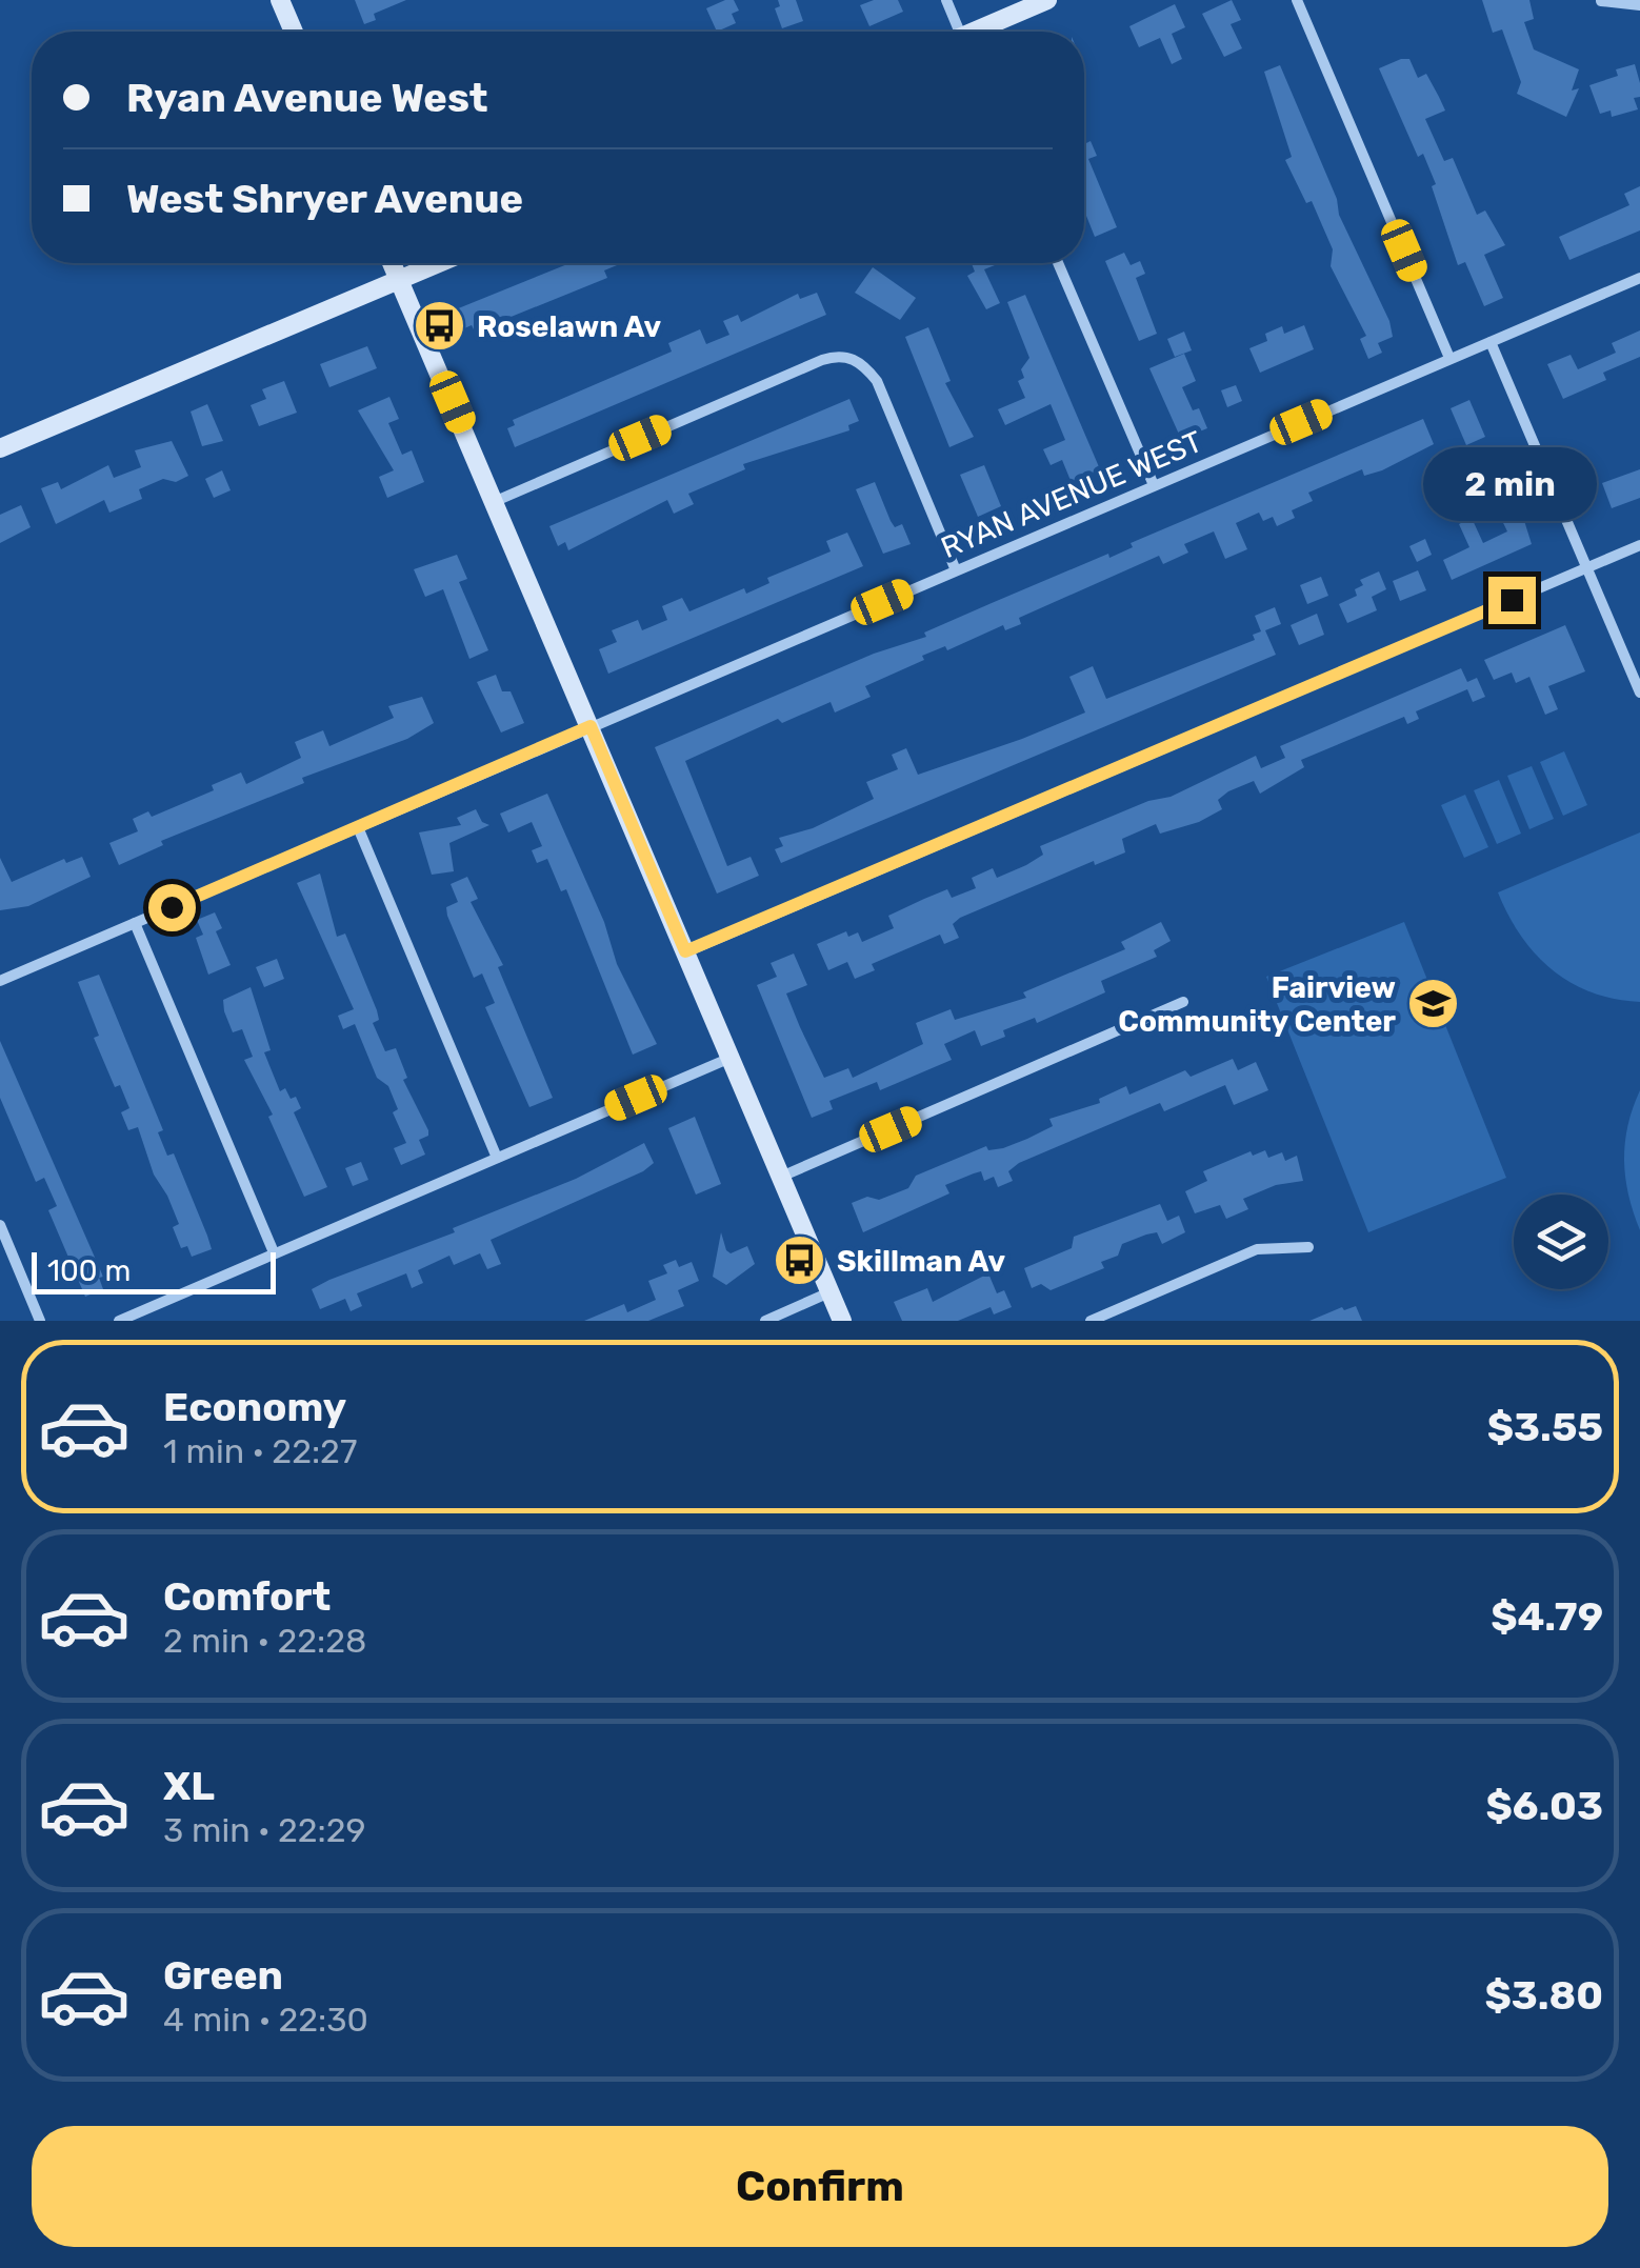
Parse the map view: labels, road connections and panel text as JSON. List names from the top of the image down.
{
  "streets": {
    "street": ["RYAN AVENUE WEST"]
  },
  "places": {
    "bus stop": ["Roselawn Av", "Skillman Av"],
    "school or university": ["Fairview Community Center"]
  },
  "scale_bar": "100 m",
  "page": {
    "banner": ["Ryan Avenue West", "West Shryer Avenue"],
    "bubble": "2 min",
    "scale": "100 m",
    "list": [
      {
        "name": "Economy",
        "note": "1 min · 22:27",
        "value": "$3.55"
      },
      {
        "name": "Comfort",
        "note": "2 min · 22:28",
        "value": "$4.79"
      },
      {
        "name": "XL",
        "note": "3 min · 22:29",
        "value": "$6.03"
      },
      {
        "name": "Green",
        "note": "4 min · 22:30",
        "value": "$3.80"
      }
    ],
    "buttons": "Confirm"
  }
}
